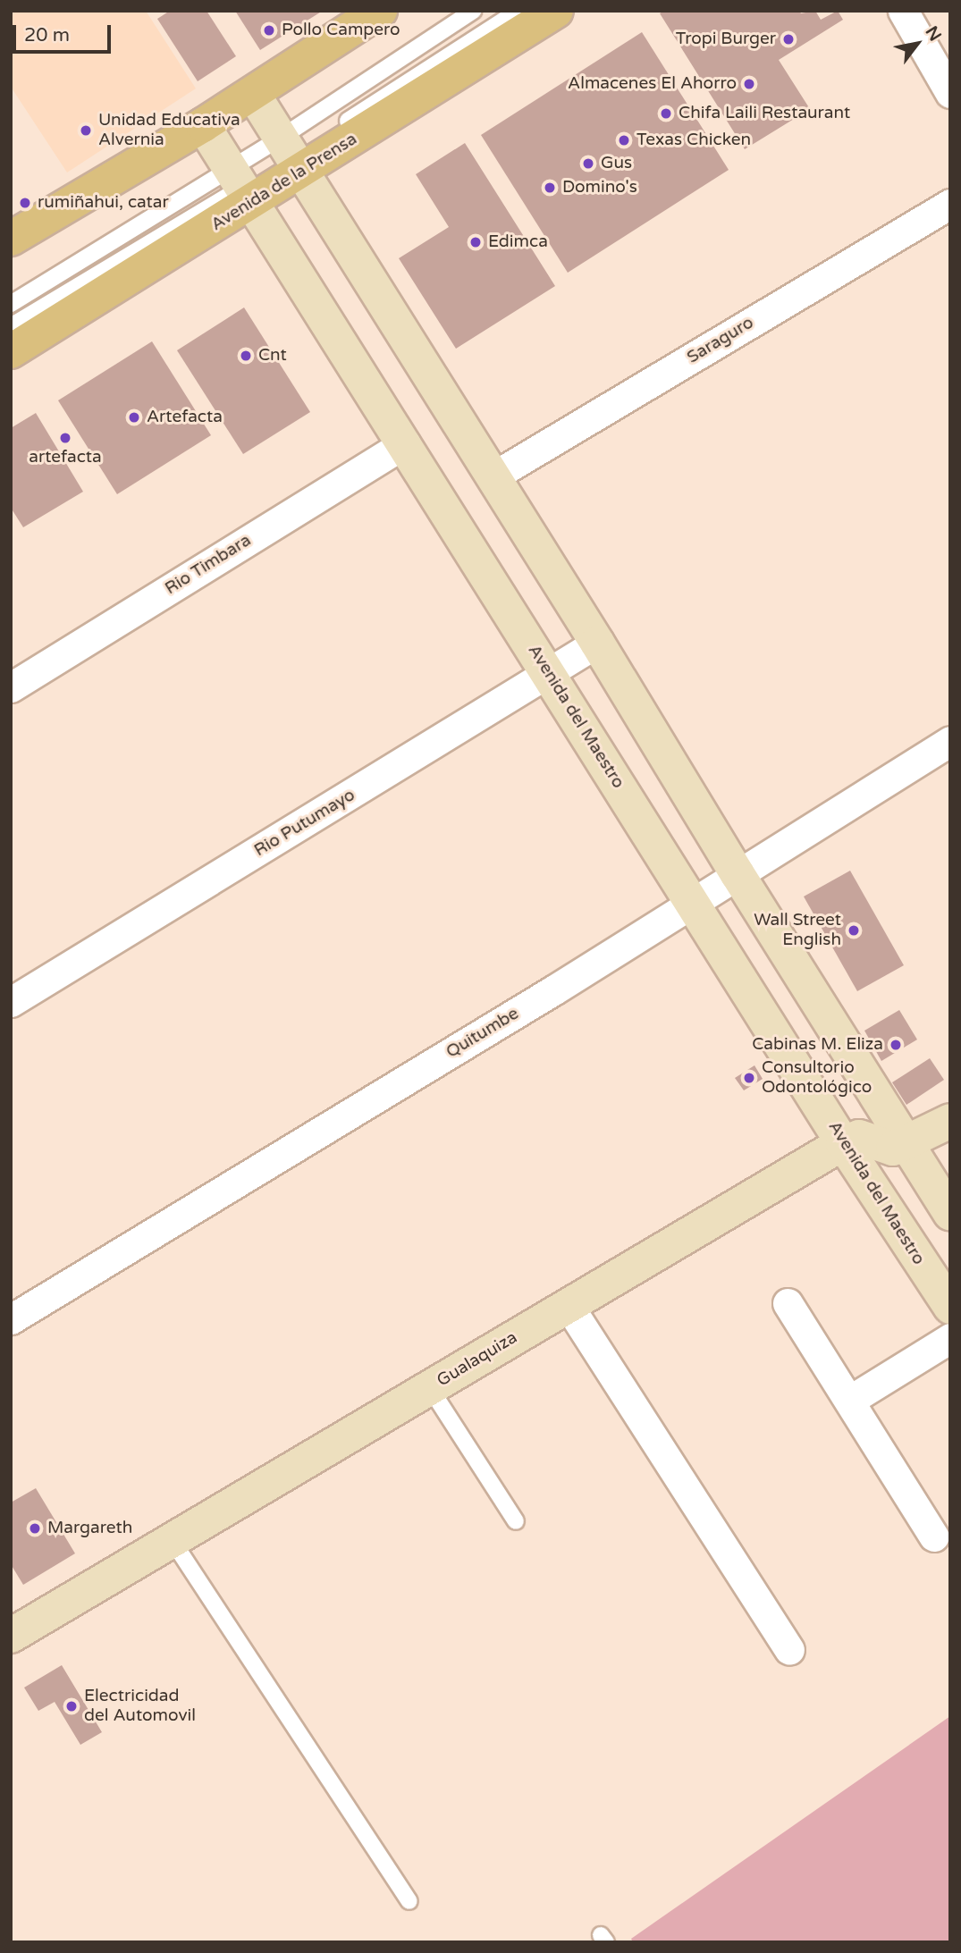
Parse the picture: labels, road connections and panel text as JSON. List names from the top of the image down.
{
  "streets": {
    "main road": ["Avenida de la Prensa", "Avenida del Maestro", "Gualaquiza"],
    "street": [
      "Saraguro",
      "Rio Timbara",
      "Rio Putumayo",
      "Quitumbe"
    ]
  },
  "crossings": [
    ["Avenida de la Prensa", "Avenida del Maestro"],
    ["Rio Timbara", "Avenida del Maestro"],
    ["Avenida del Maestro", "Rio Putumayo"],
    ["Avenida del Maestro", "Quitumbe"],
    ["Avenida del Maestro", "Gualaquiza"]
  ],
  "places": [
    "Pollo Campero",
    "Tropi Burger",
    "Almacenes El Ahorro",
    "Chifa Laili Restaurant",
    "Unidad Educativa Alvernia",
    "Texas Chicken",
    "Gus",
    "Domino's",
    "rumiñahui, catar",
    "Edimca",
    "Cnt",
    "Artefacta",
    "artefacta",
    "Wall Street English",
    "Cabinas M. Eliza",
    "Consultorio Odontológico",
    "Margareth",
    "Electricidad del Automovil"
  ],
  "scale_bar": "20 m",
  "north": "top right"
}
